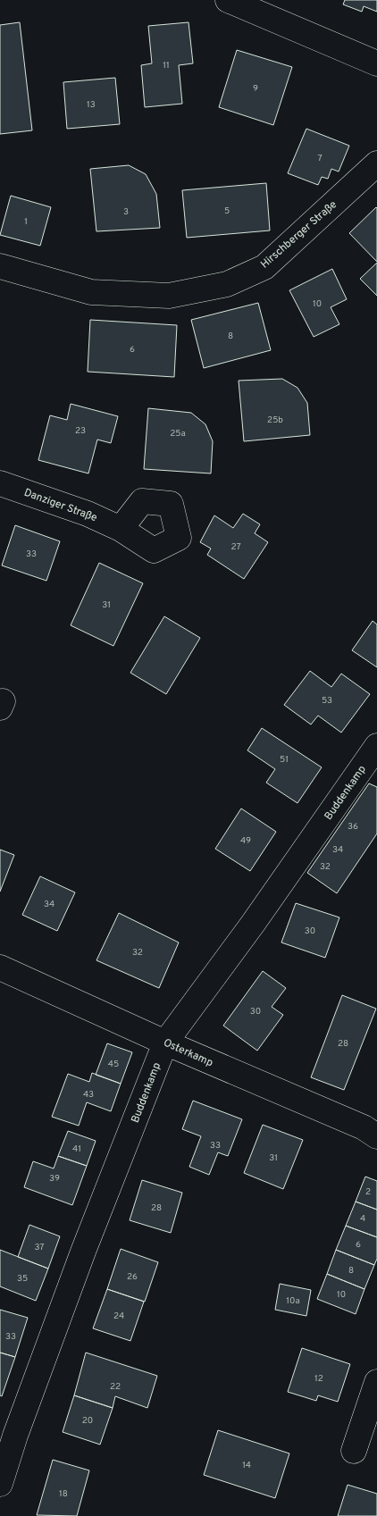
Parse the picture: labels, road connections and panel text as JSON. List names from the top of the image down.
{
  "streets": {
    "street": [
      "Hirschberger Straße",
      "Danziger Straße",
      "Buddenkamp",
      "Osterkamp"
    ]
  },
  "crossings": [
    ["Buddenkamp", "Osterkamp"]
  ],
  "house_numbers": [
    "11",
    "9",
    "13",
    "7",
    "5",
    "3",
    "1",
    "10",
    "8",
    "6",
    "25b",
    "23",
    "25a",
    "27",
    "33",
    "31",
    "53",
    "51",
    "36",
    "49",
    "34",
    "32",
    "34",
    "30",
    "32",
    "30",
    "28",
    "45",
    "43",
    "33",
    "41",
    "31",
    "39",
    "2",
    "28",
    "4",
    "6",
    "37",
    "8",
    "26",
    "35",
    "10",
    "10a",
    "24",
    "33",
    "12",
    "22",
    "20",
    "14",
    "18"
  ]
}
